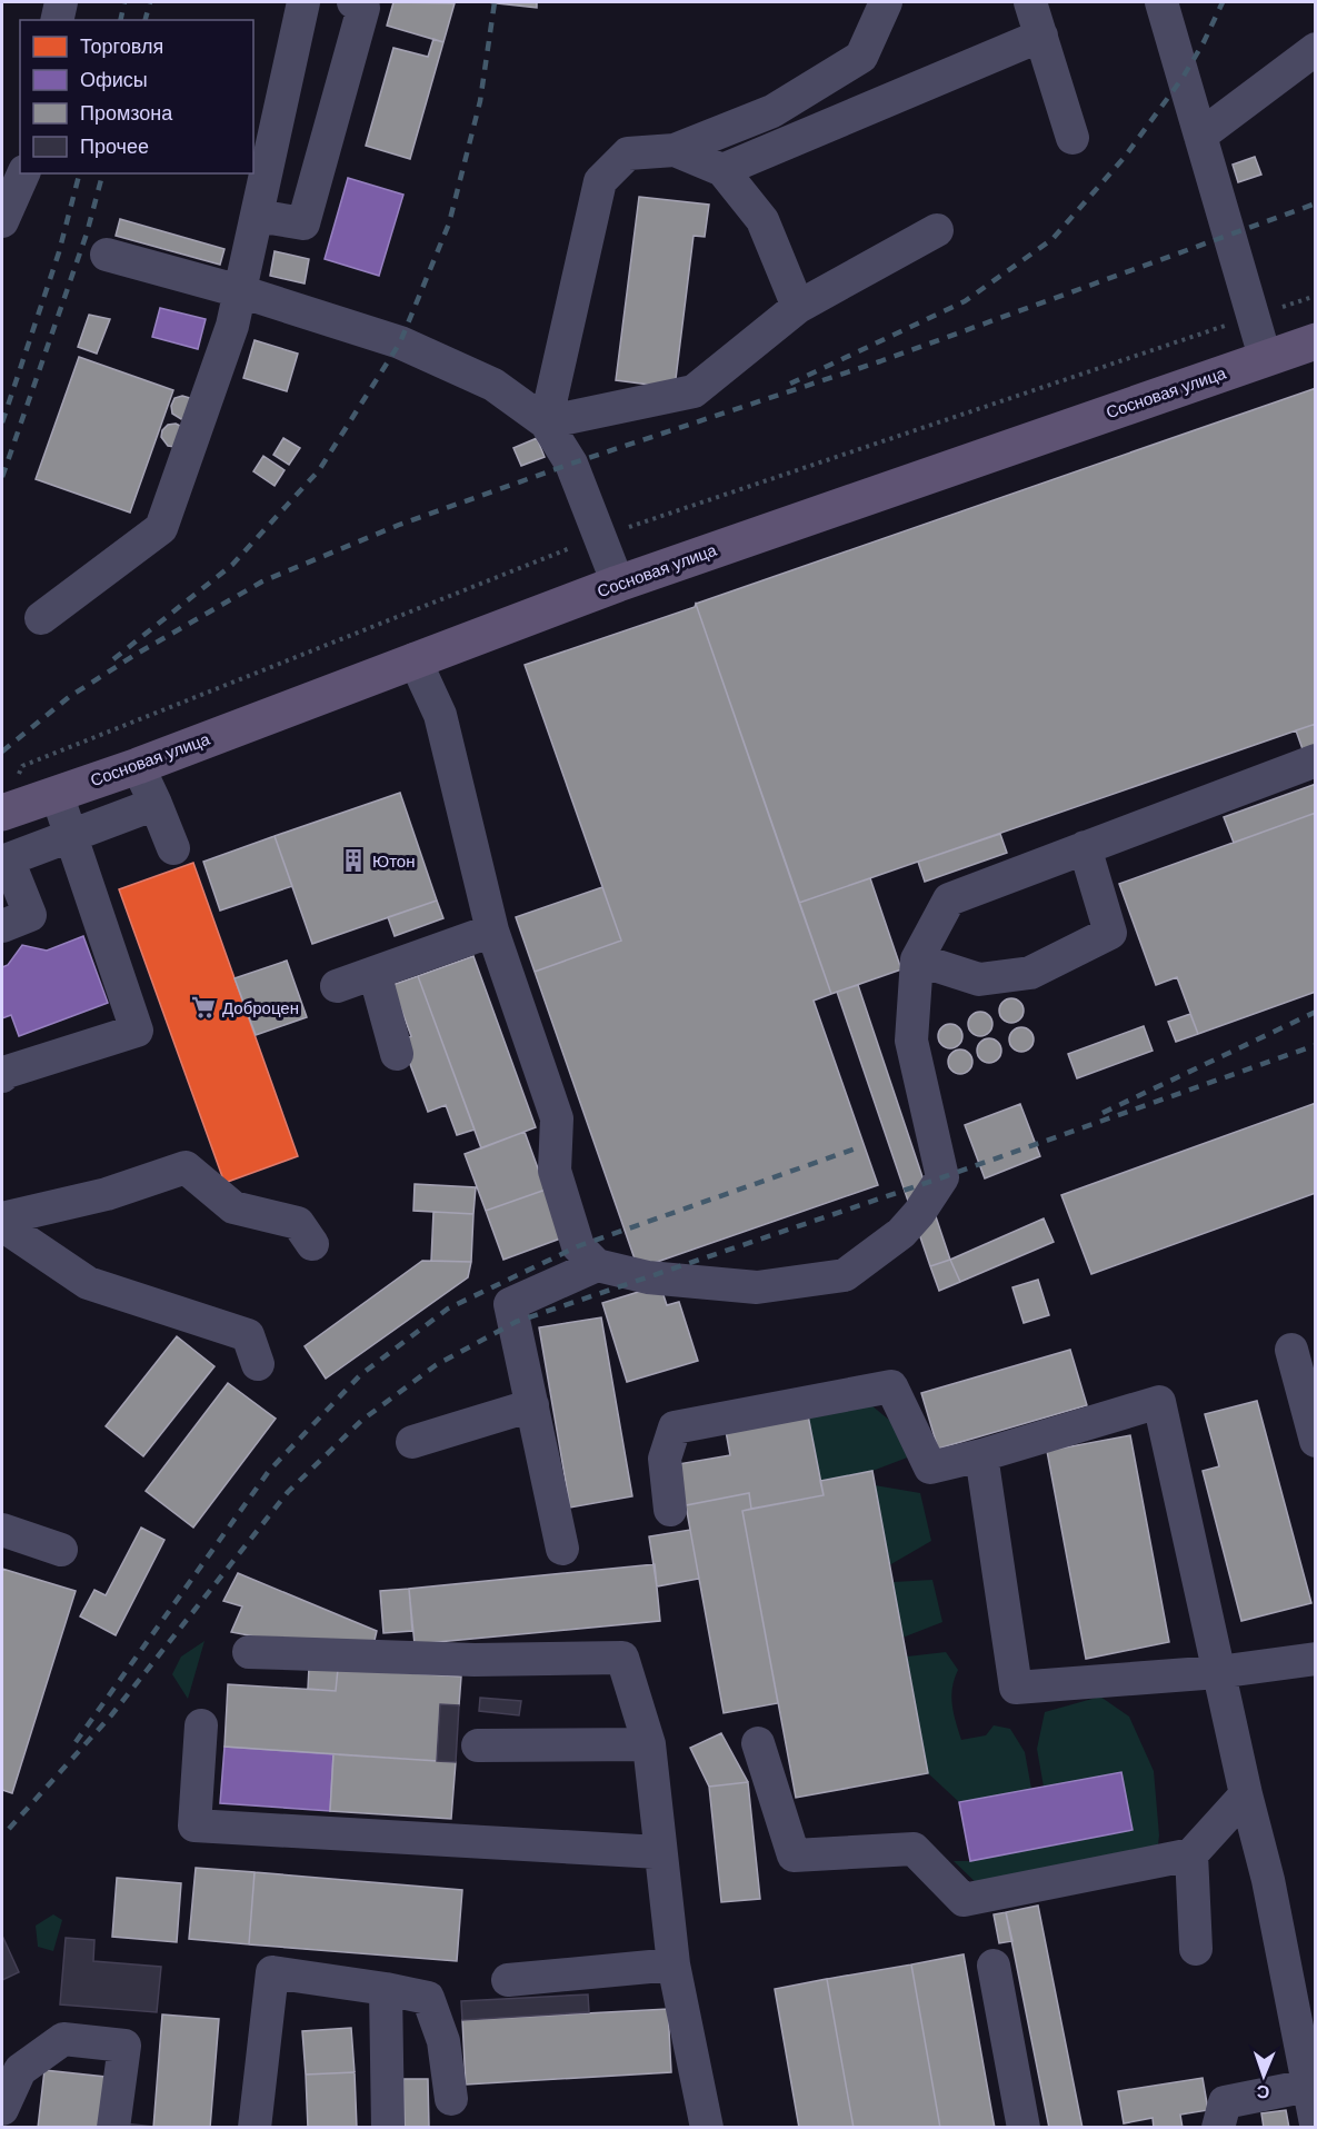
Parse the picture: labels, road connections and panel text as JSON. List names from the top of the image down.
{
  "streets": {
    "main road": ["Сосновая улица"]
  },
  "places": {
    "building": ["Ютон"],
    "supermarket": ["Доброцен"]
  },
  "legend": [
    "Торговля",
    "Офисы",
    "Промзона",
    "Прочее"
  ],
  "north": "bottom"
}
